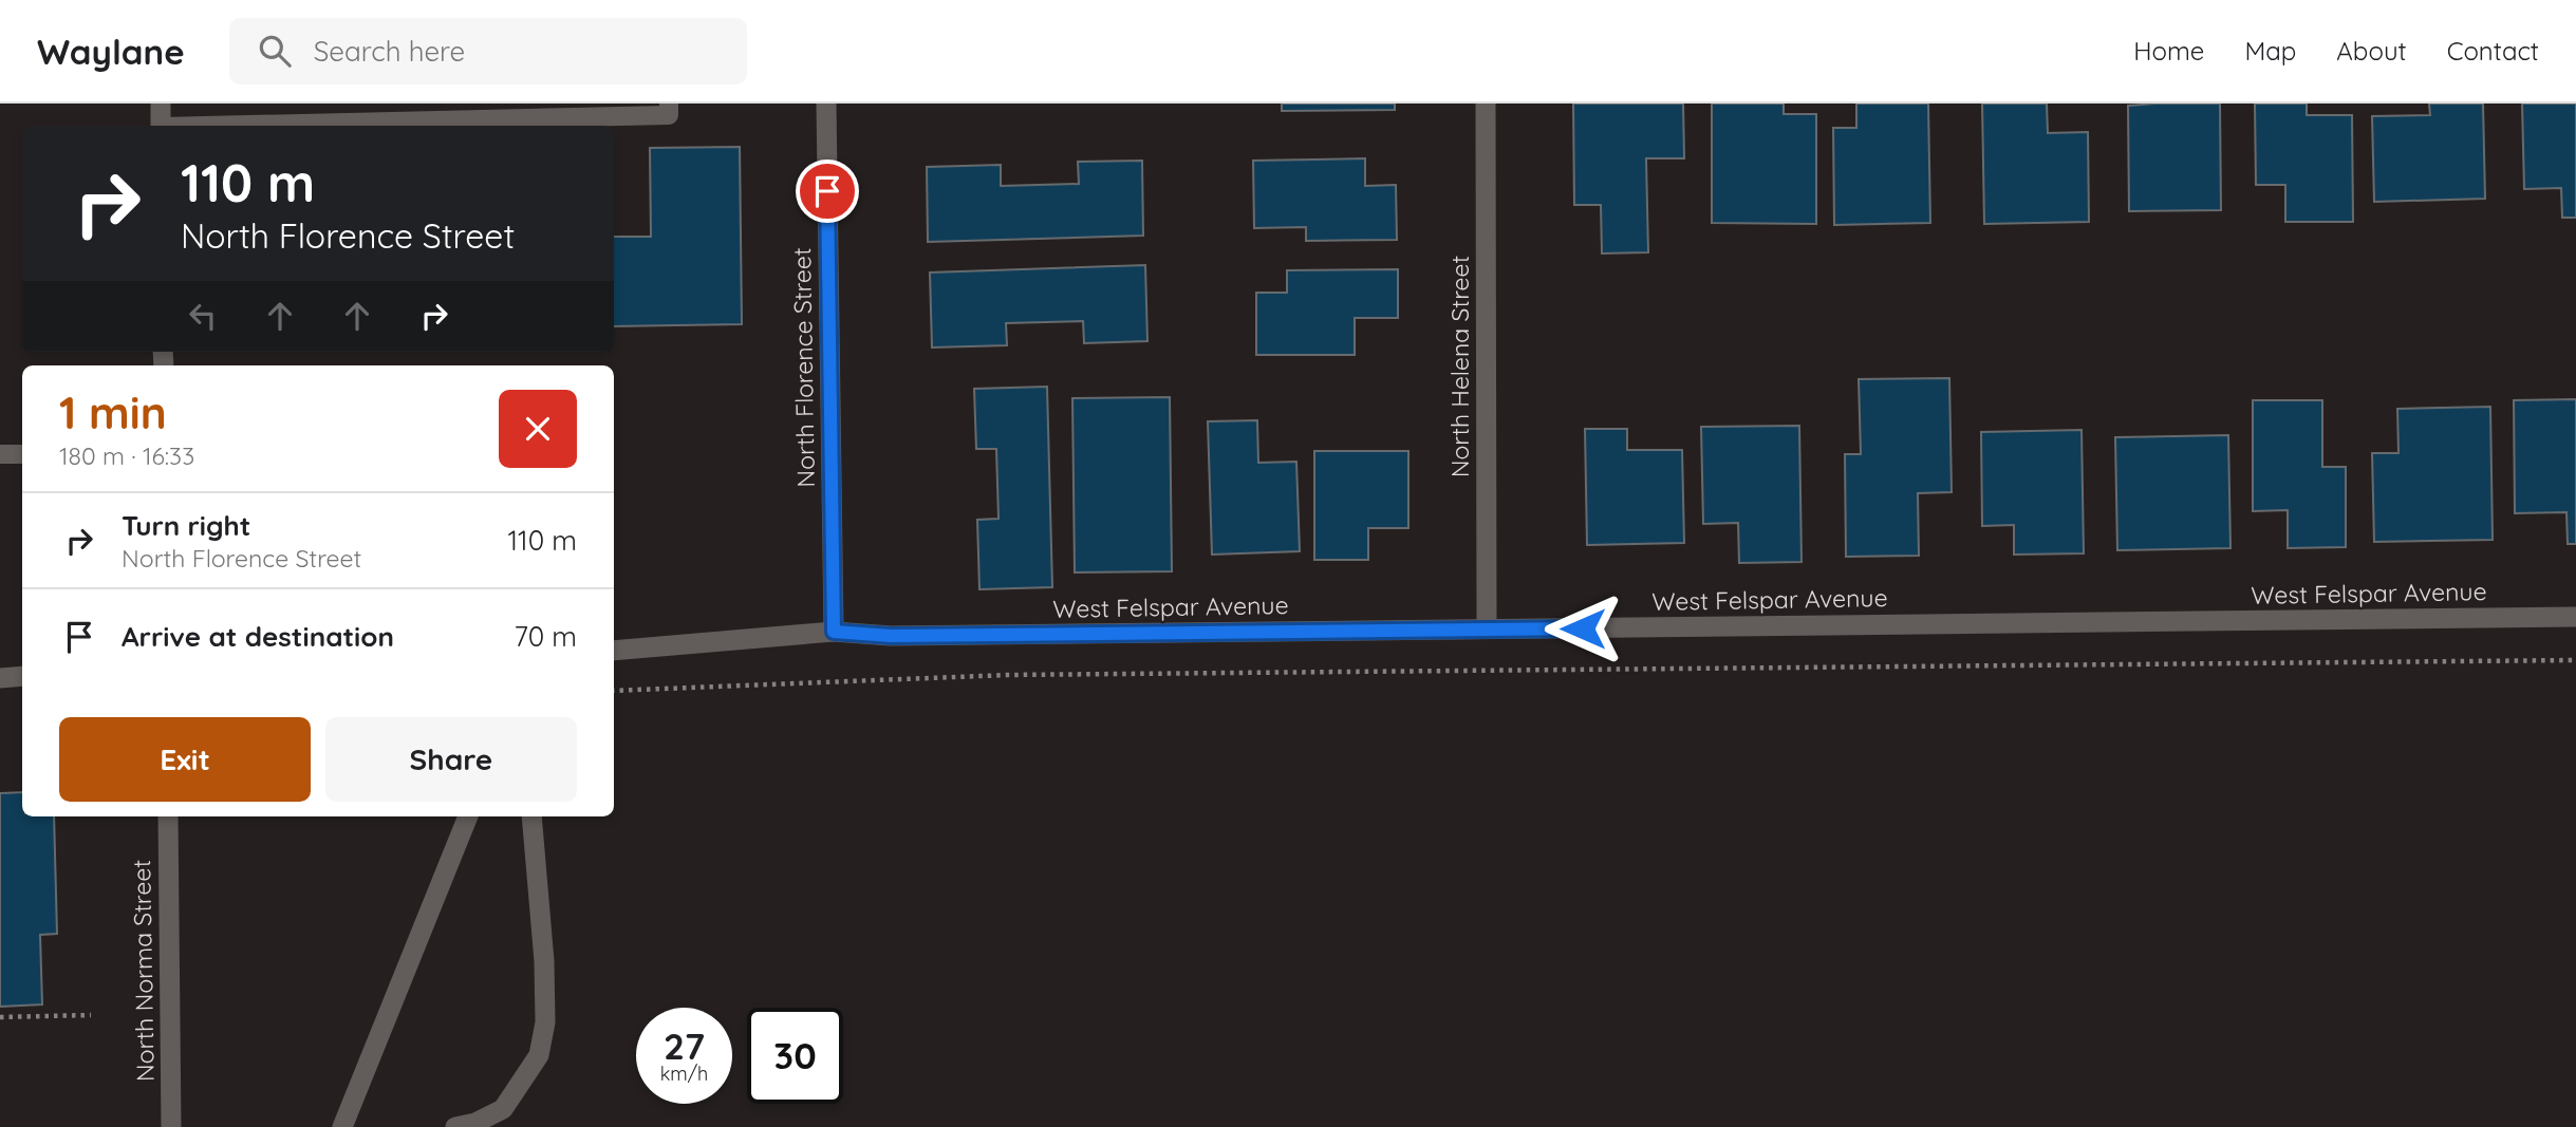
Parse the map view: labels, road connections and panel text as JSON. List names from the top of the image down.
{
  "streets": {
    "street": [
      "North Helena Street",
      "North Florence Street",
      "West Felspar Avenue",
      "North Norma Street"
    ]
  },
  "crossings": [
    ["North Helena Street", "West Felspar Avenue"],
    ["North Florence Street", "West Felspar Avenue"]
  ],
  "page": {
    "header": "Waylane",
    "search": "Search here",
    "nav": [
      "Home",
      "Map",
      "About",
      "Contact"
    ],
    "turn": ["110 m", "North Florence Street"],
    "heading": ["1 min", "180 m · 16:33"],
    "list": [
      {
        "name": "Turn right",
        "note": "North Florence Street",
        "value": "110 m"
      },
      {
        "name": "Arrive at destination",
        "value": "70 m"
      }
    ],
    "buttons": ["Exit", "Share"],
    "speed": "27 km/h",
    "limit": "30"
  }
}
